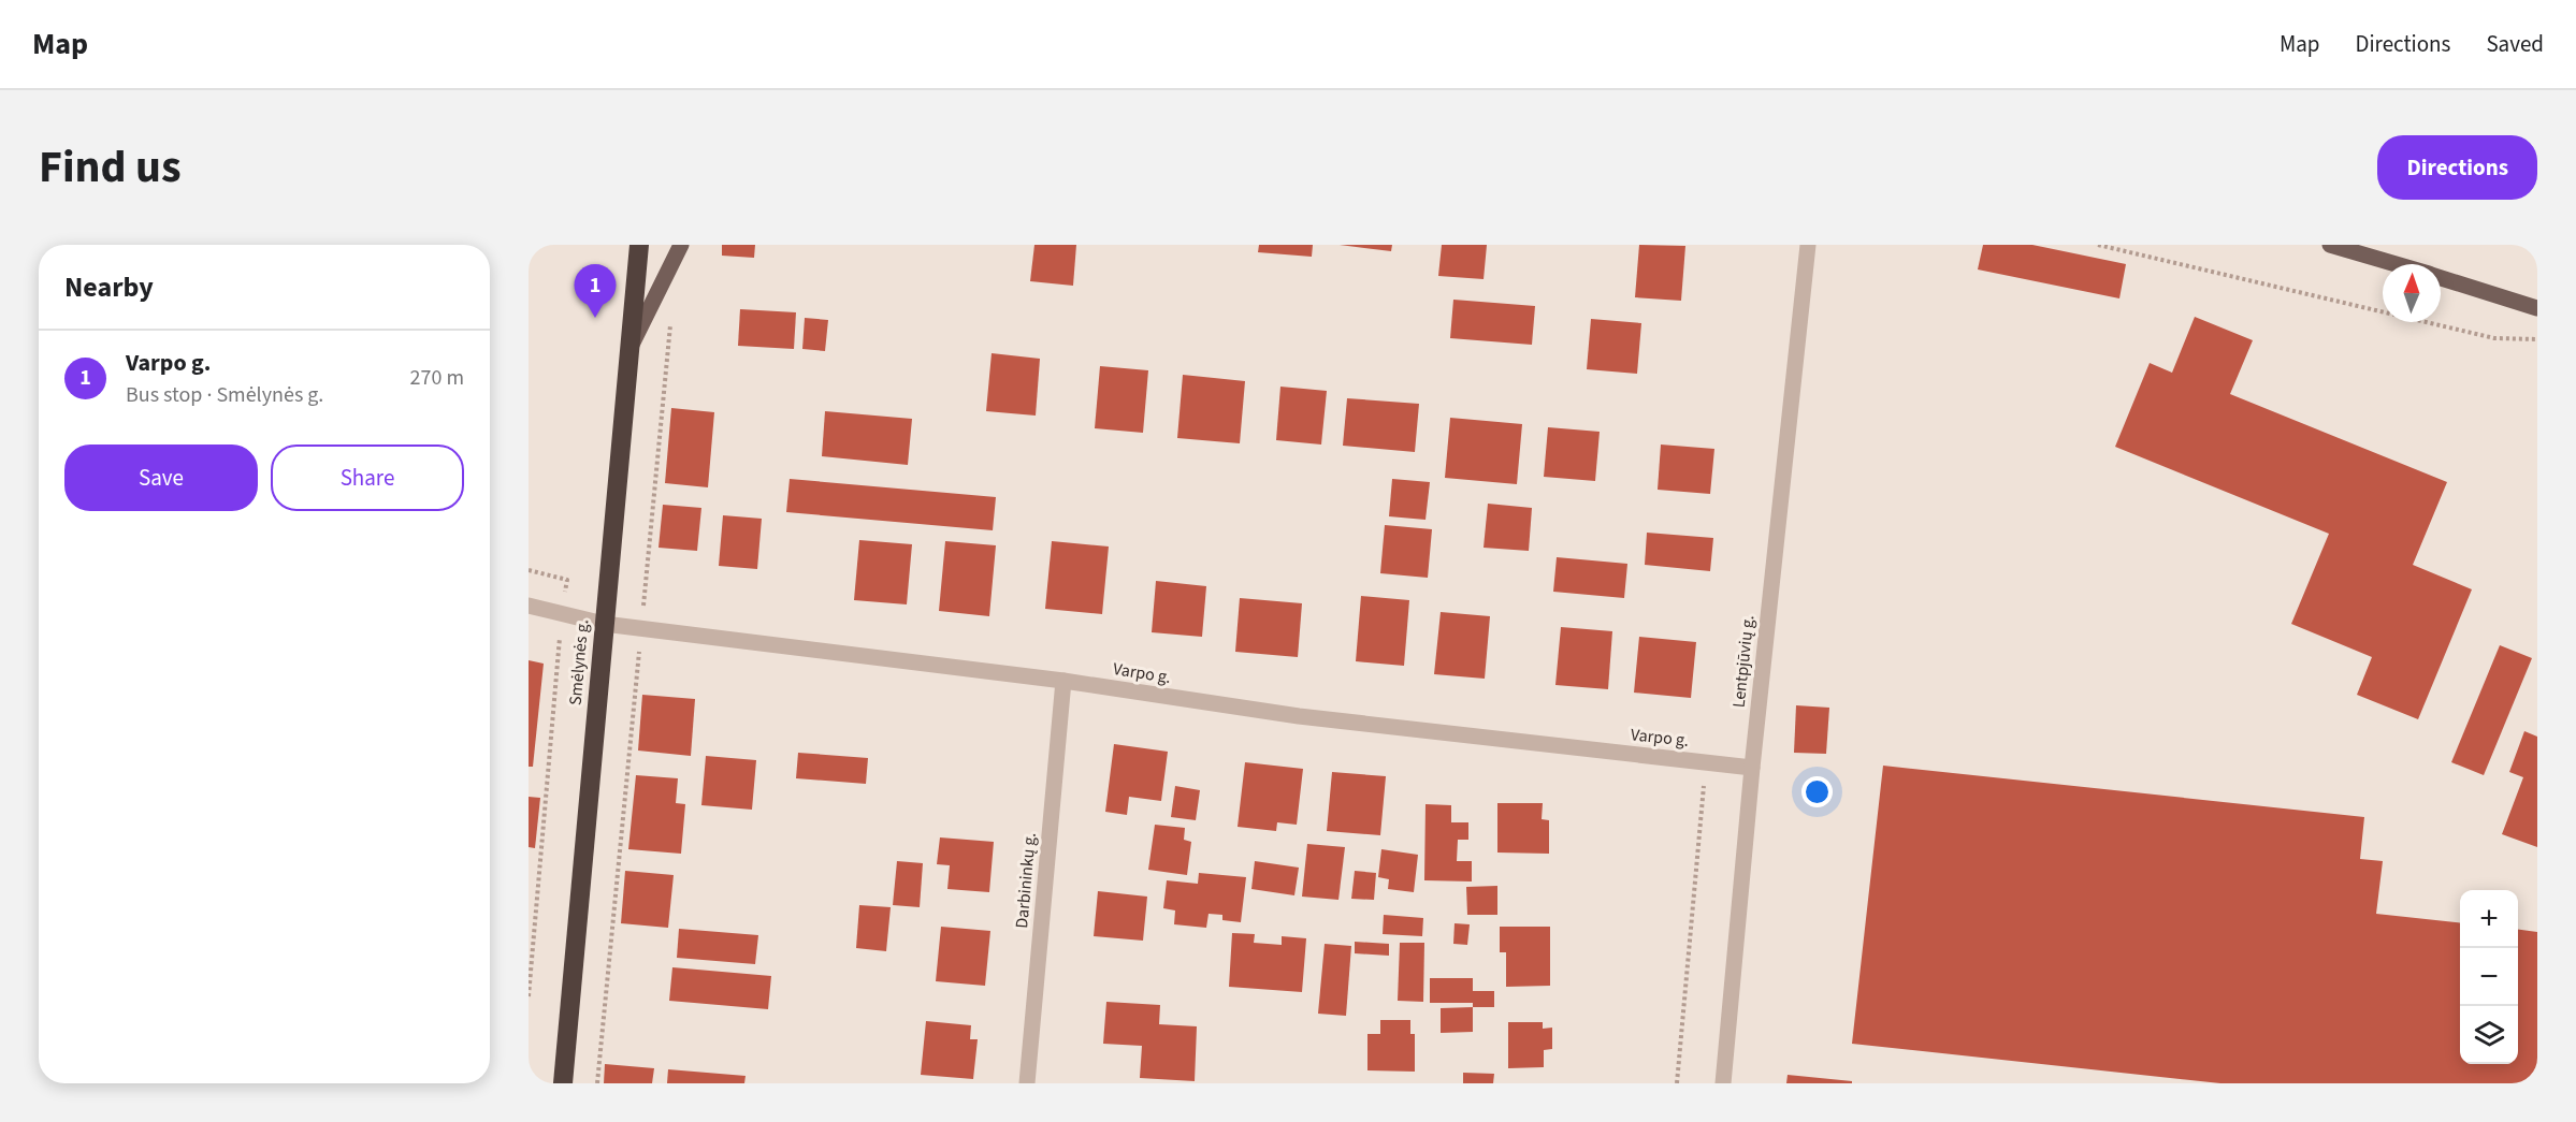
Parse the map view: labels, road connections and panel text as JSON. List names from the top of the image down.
{
  "streets": {
    "highway": ["Smėlynės g."],
    "street": ["Lentpjūvių g.", "Varpo g.", "Darbininkų g."]
  },
  "crossings": [
    ["Lentpjūvių g.", "Varpo g."],
    ["Smėlynės g.", "Varpo g."],
    ["Varpo g.", "Darbininkų g."]
  ],
  "north": "top",
  "page": {
    "header": "Map",
    "nav": ["Map", "Directions", "Saved"],
    "title": "Find us",
    "buttons": [
      "Directions",
      ["Save", "Share"]
    ],
    "heading": "Nearby",
    "pins": "1",
    "list": [
      {
        "mark": "1",
        "name": "Varpo g.",
        "note": "Bus stop · Smėlynės g.",
        "value": "270 m"
      }
    ],
    "map_buttons": ["+", "−"]
  }
}
